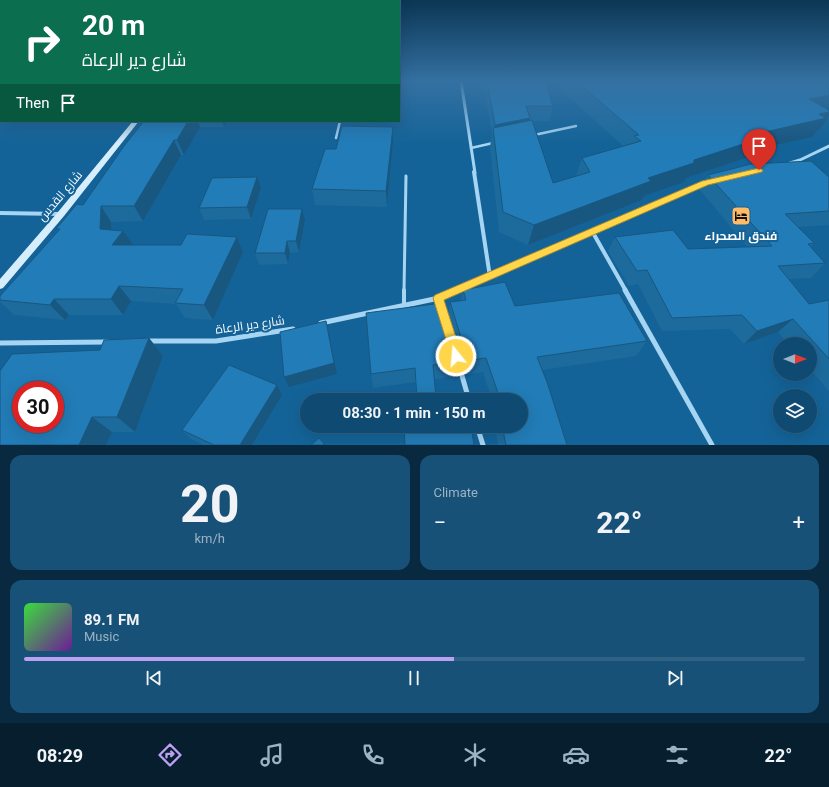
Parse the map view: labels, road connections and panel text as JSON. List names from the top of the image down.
{
  "streets": {
    "main road": ["شارع القدس"],
    "street": ["شارع دير الرعاة"]
  },
  "places": {
    "hotel": ["فندق الصحراء"]
  },
  "north": "right",
  "page": {
    "turn": ["20 m", "شارع دير الرعاة"],
    "then": "Then",
    "limit": "30",
    "trip": "08:30 · 1 min · 150 m",
    "tile": [
      ["20", "km/h"],
      "Climate"
    ],
    "heat": ["−", "22°", "+"],
    "song": ["89.1 FM", "Music"],
    "tabs": ["08:29", "22°"]
  }
}
